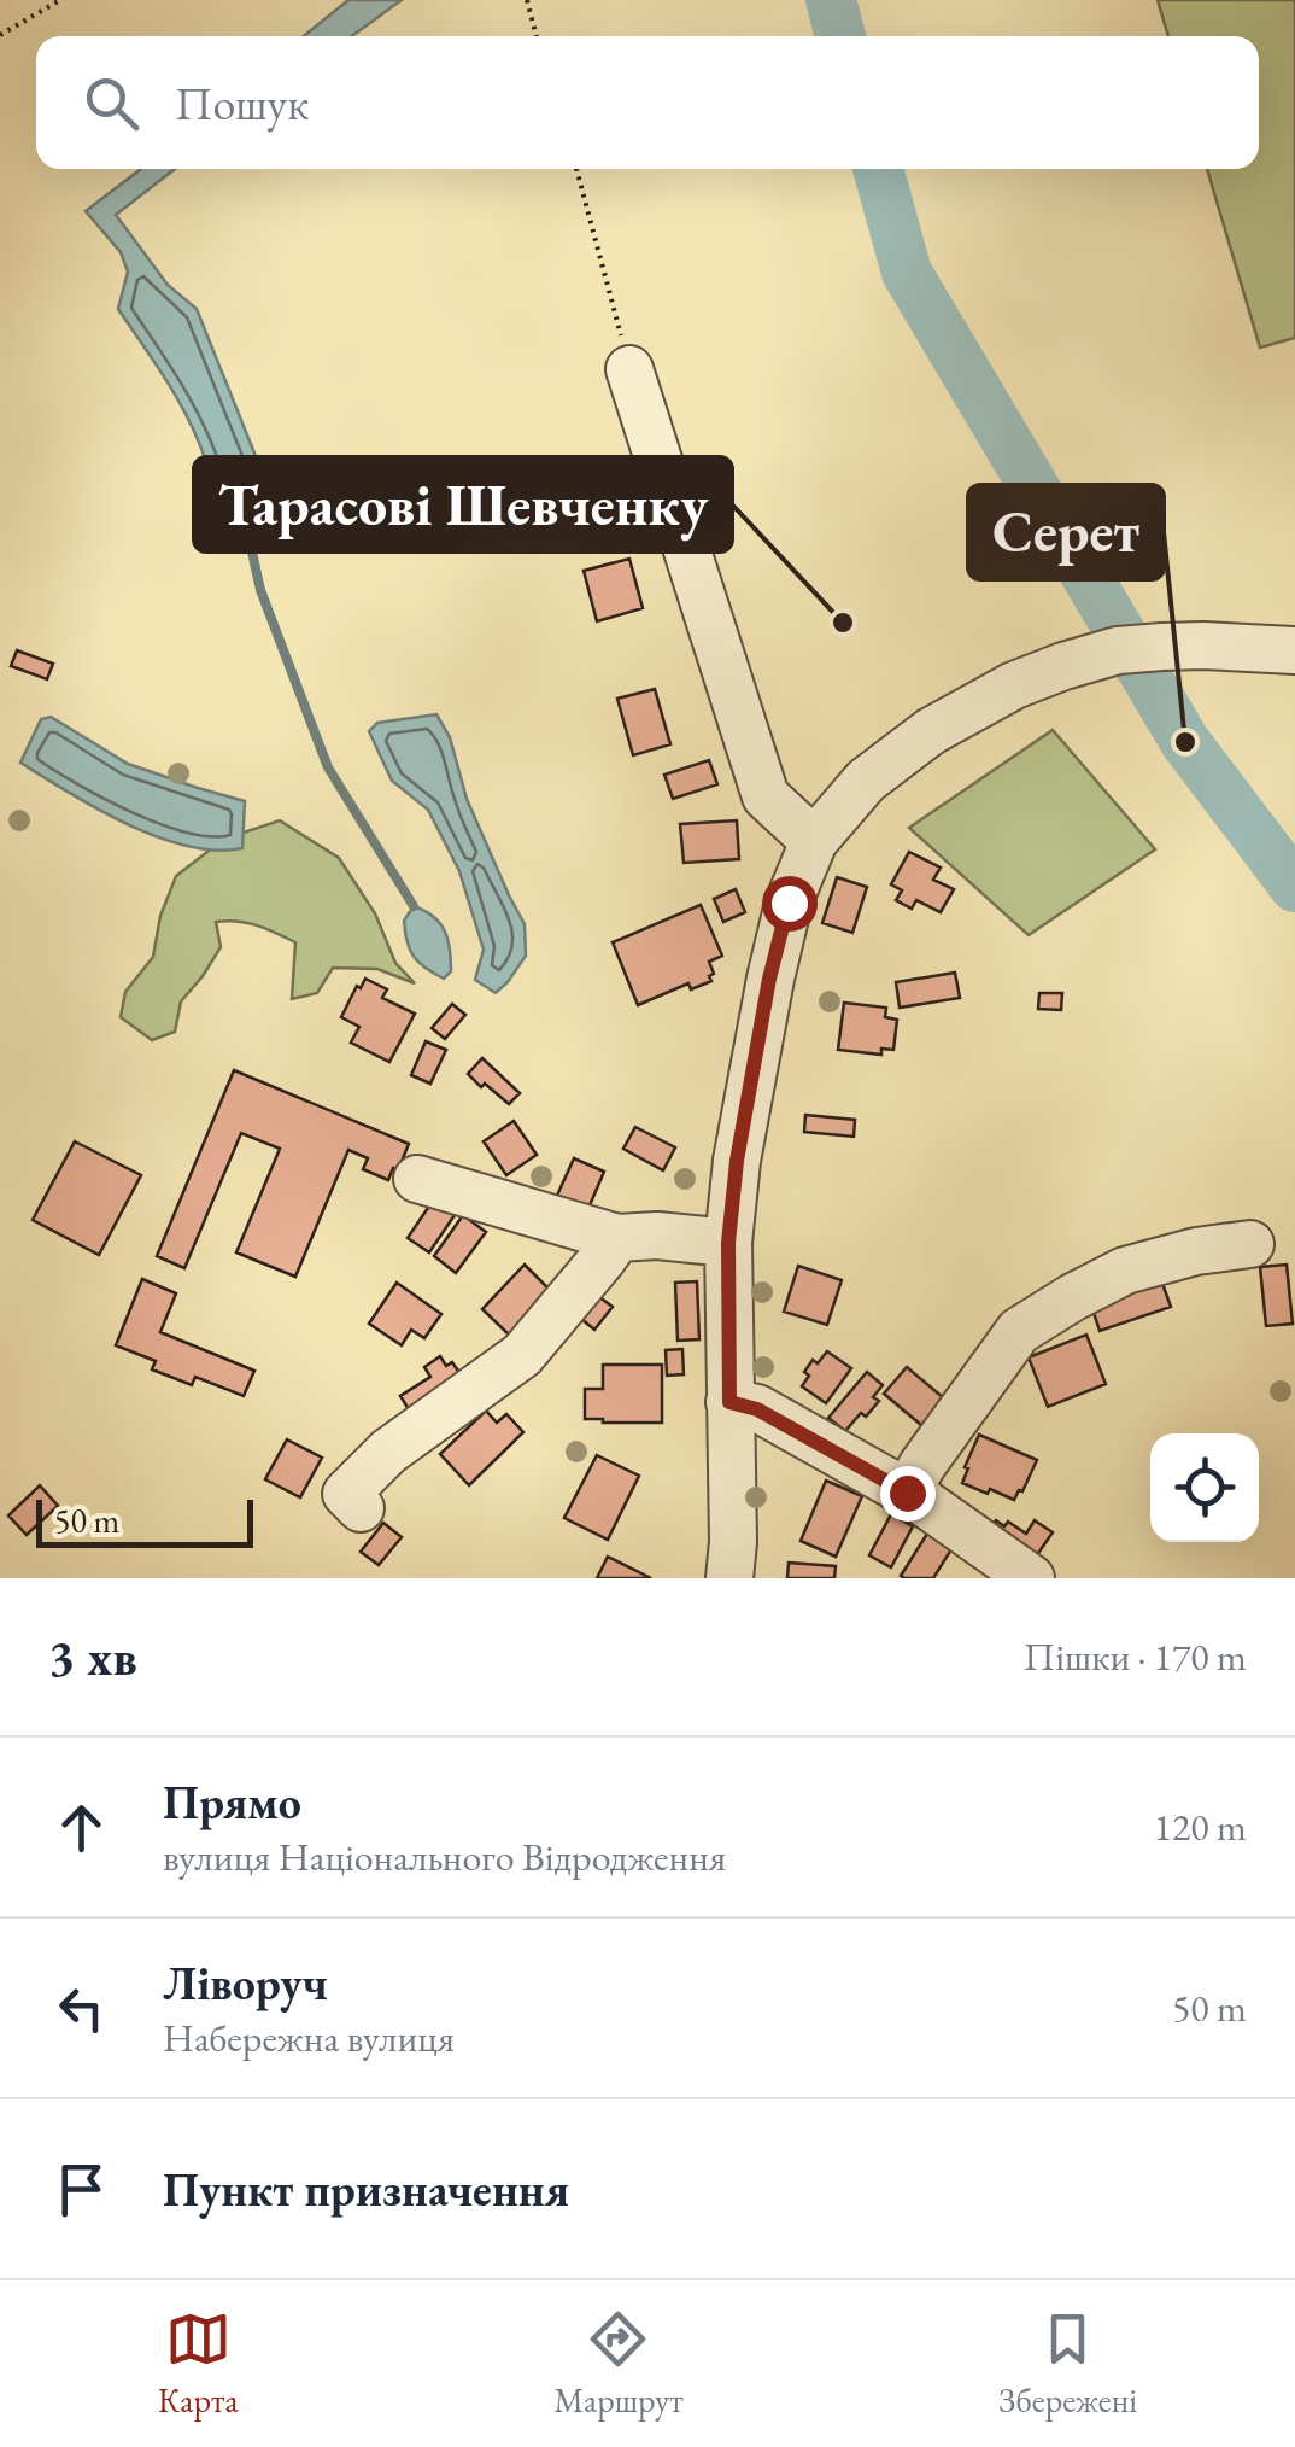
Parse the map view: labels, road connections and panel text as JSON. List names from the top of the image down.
{
  "places": ["Тарасові Шевченку", "Серет"],
  "scale_bar": "50 m",
  "page": {
    "search": "Пошук",
    "scale": "50 m",
    "heading": ["3 хв", "Пішки · 170 m"],
    "list": [
      ["Прямо", "вулиця Національного Відродження", "120 m"],
      ["Ліворуч", "Набережна вулиця", "50 m"],
      "Пункт призначення"
    ],
    "nav": ["Карта", "Маршрут", "Збережені"]
  }
}
